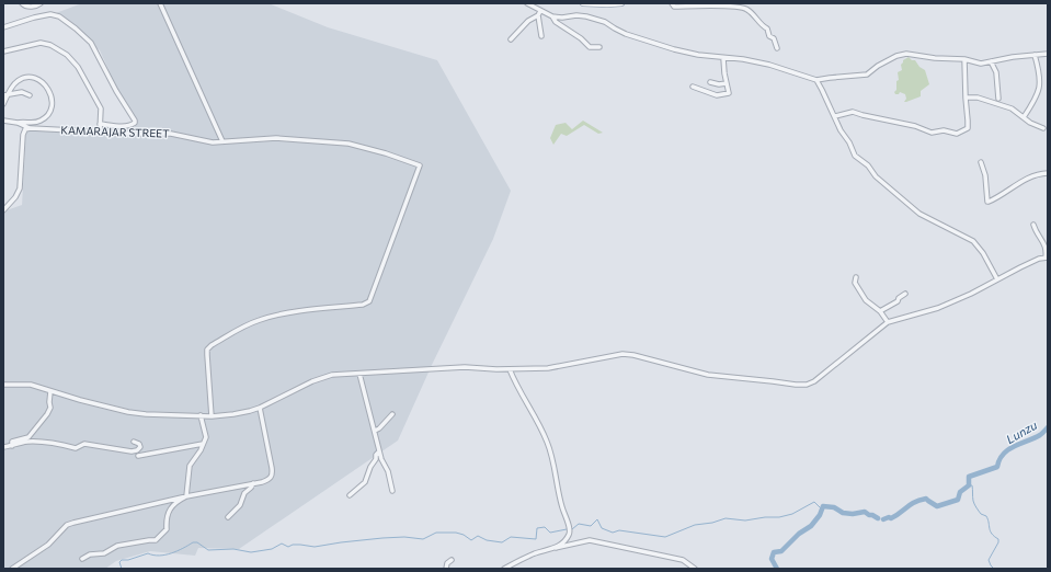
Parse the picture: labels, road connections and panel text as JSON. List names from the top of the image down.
{
  "streets": {
    "street": ["KAMARAJAR STREET"]
  },
  "water": ["Lunzu"]
}
